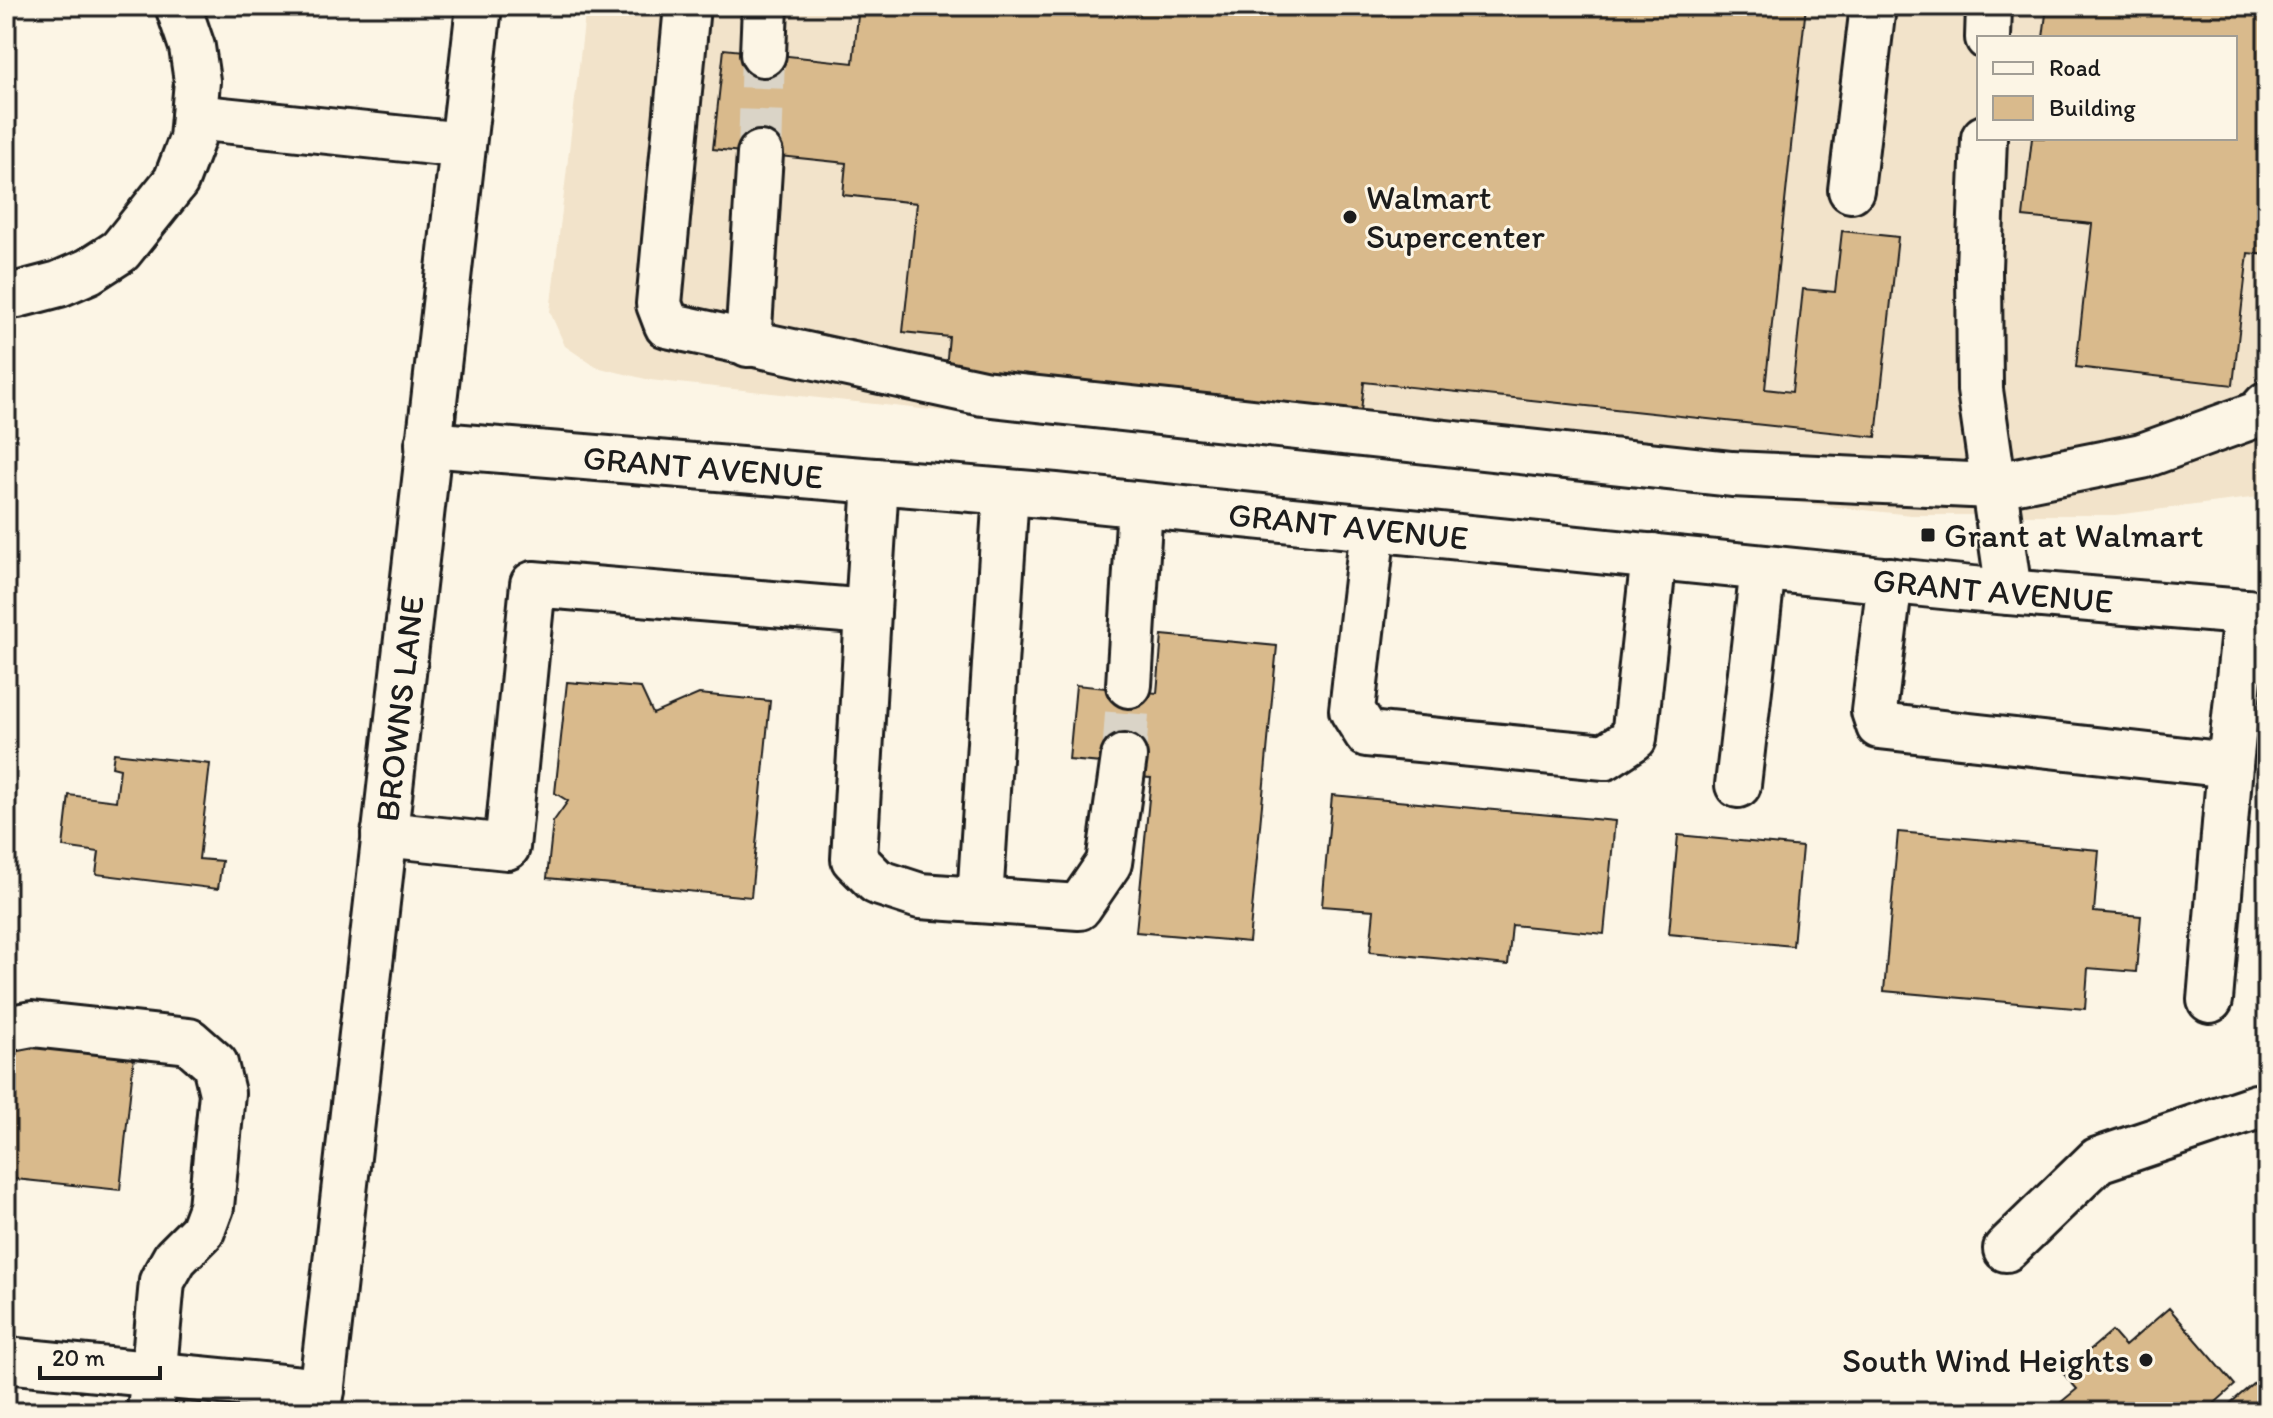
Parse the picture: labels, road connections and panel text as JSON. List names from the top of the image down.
{
  "streets": {
    "street": ["GRANT AVENUE", "BROWNS LANE"]
  },
  "crossings": [
    ["GRANT AVENUE", "BROWNS LANE"]
  ],
  "places": {
    "other": ["Walmart Supercenter", "South Wind Heights"],
    "transit": ["Grant at Walmart"]
  },
  "legend": ["Road", "Building"],
  "scale_bar": "20 m"
}
